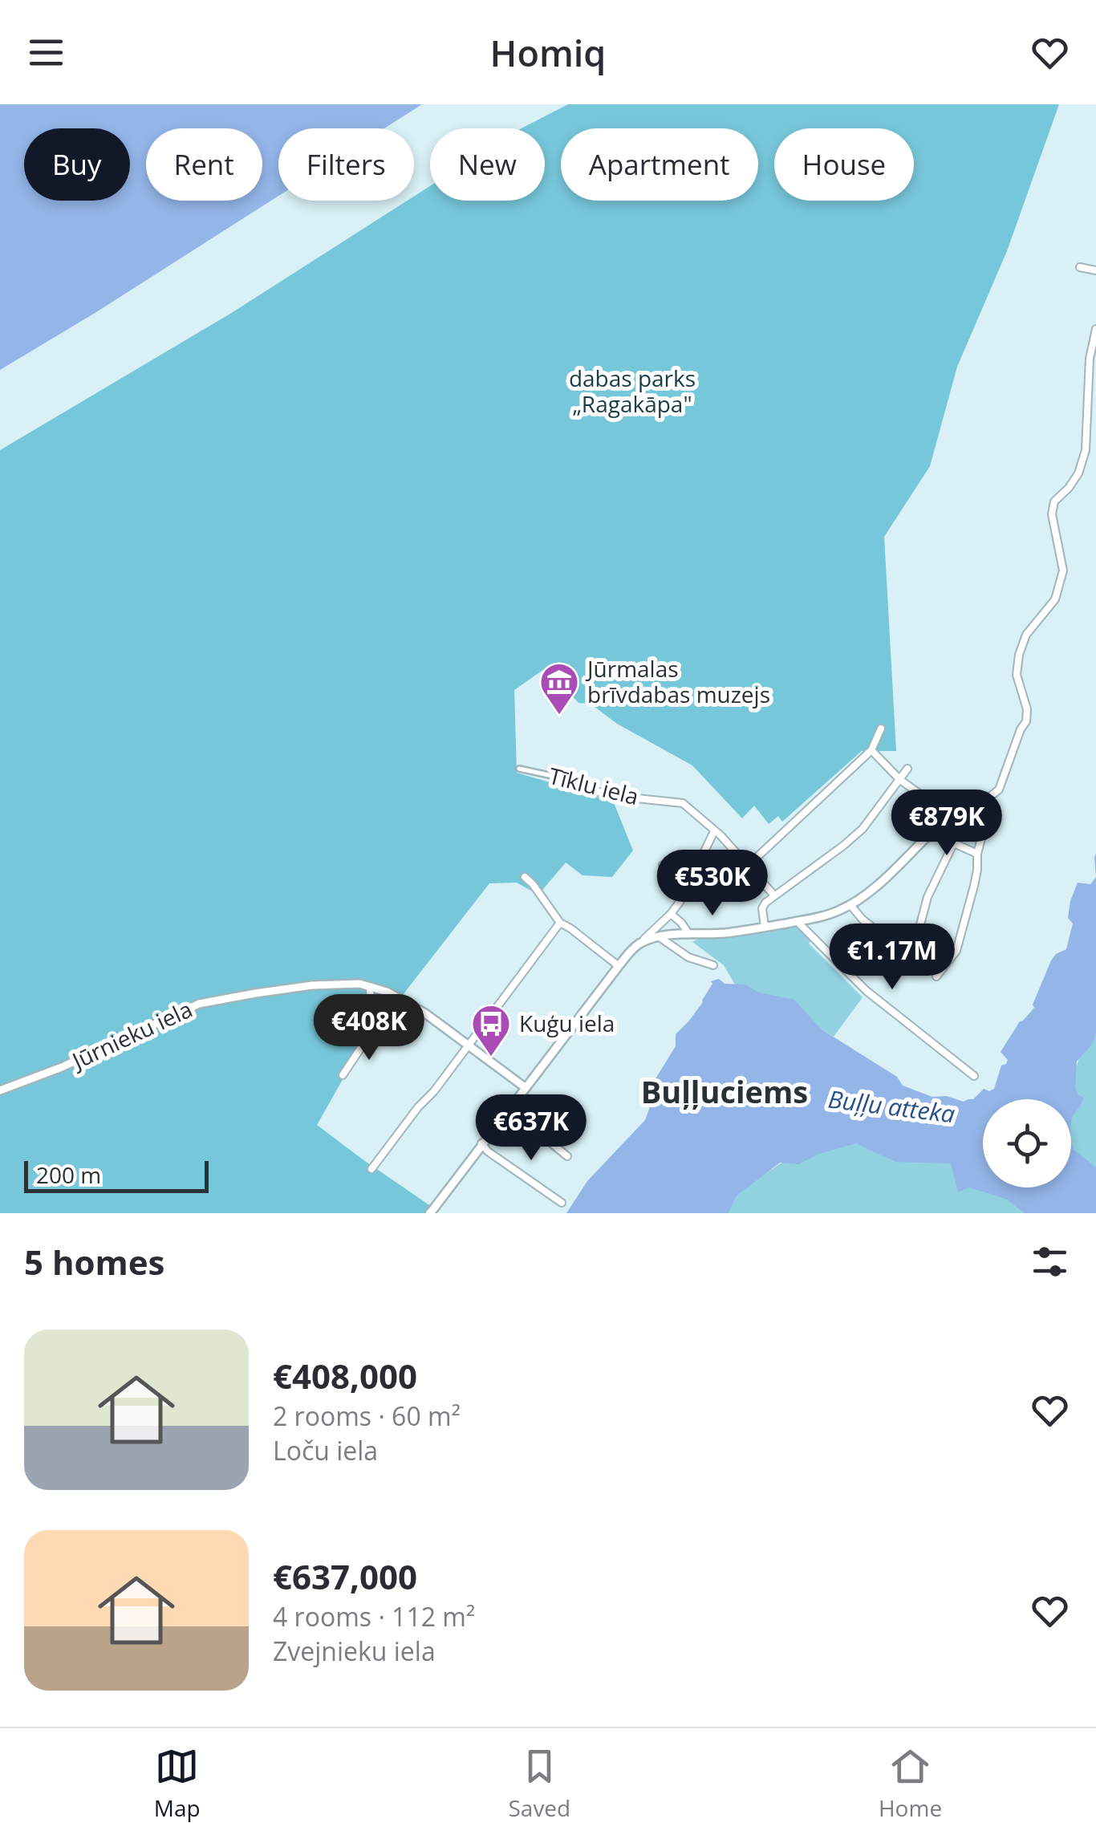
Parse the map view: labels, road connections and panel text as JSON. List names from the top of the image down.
{
  "streets": {
    "street": ["Tīklu iela", "Jūrnieku iela"]
  },
  "districts": ["Buļļuciems"],
  "water": ["Buļļu atteka"],
  "parks": ["dabas parks „Ragakāpa\""],
  "places": {
    "museum": ["Jūrmalas brīvdabas muzejs"],
    "bus stop": ["Kuģu iela"]
  },
  "scale_bar": "200 m",
  "page": {
    "header": "Homiq",
    "chip": [
      "Buy",
      "Rent",
      "Filters",
      "New",
      "Apartment",
      "House"
    ],
    "price": [
      "€879K",
      "€530K",
      "€1.17M",
      "€408K",
      "€637K"
    ],
    "scale": "200 m",
    "heading": "5 homes",
    "list": [
      {
        "name": "€408,000",
        "note": "2 rooms · 60 m² · Loču iela"
      },
      {
        "name": "€637,000",
        "note": "4 rooms · 112 m² · Zvejnieku iela"
      }
    ],
    "tabs": ["Map", "Saved", "Home"]
  }
}
